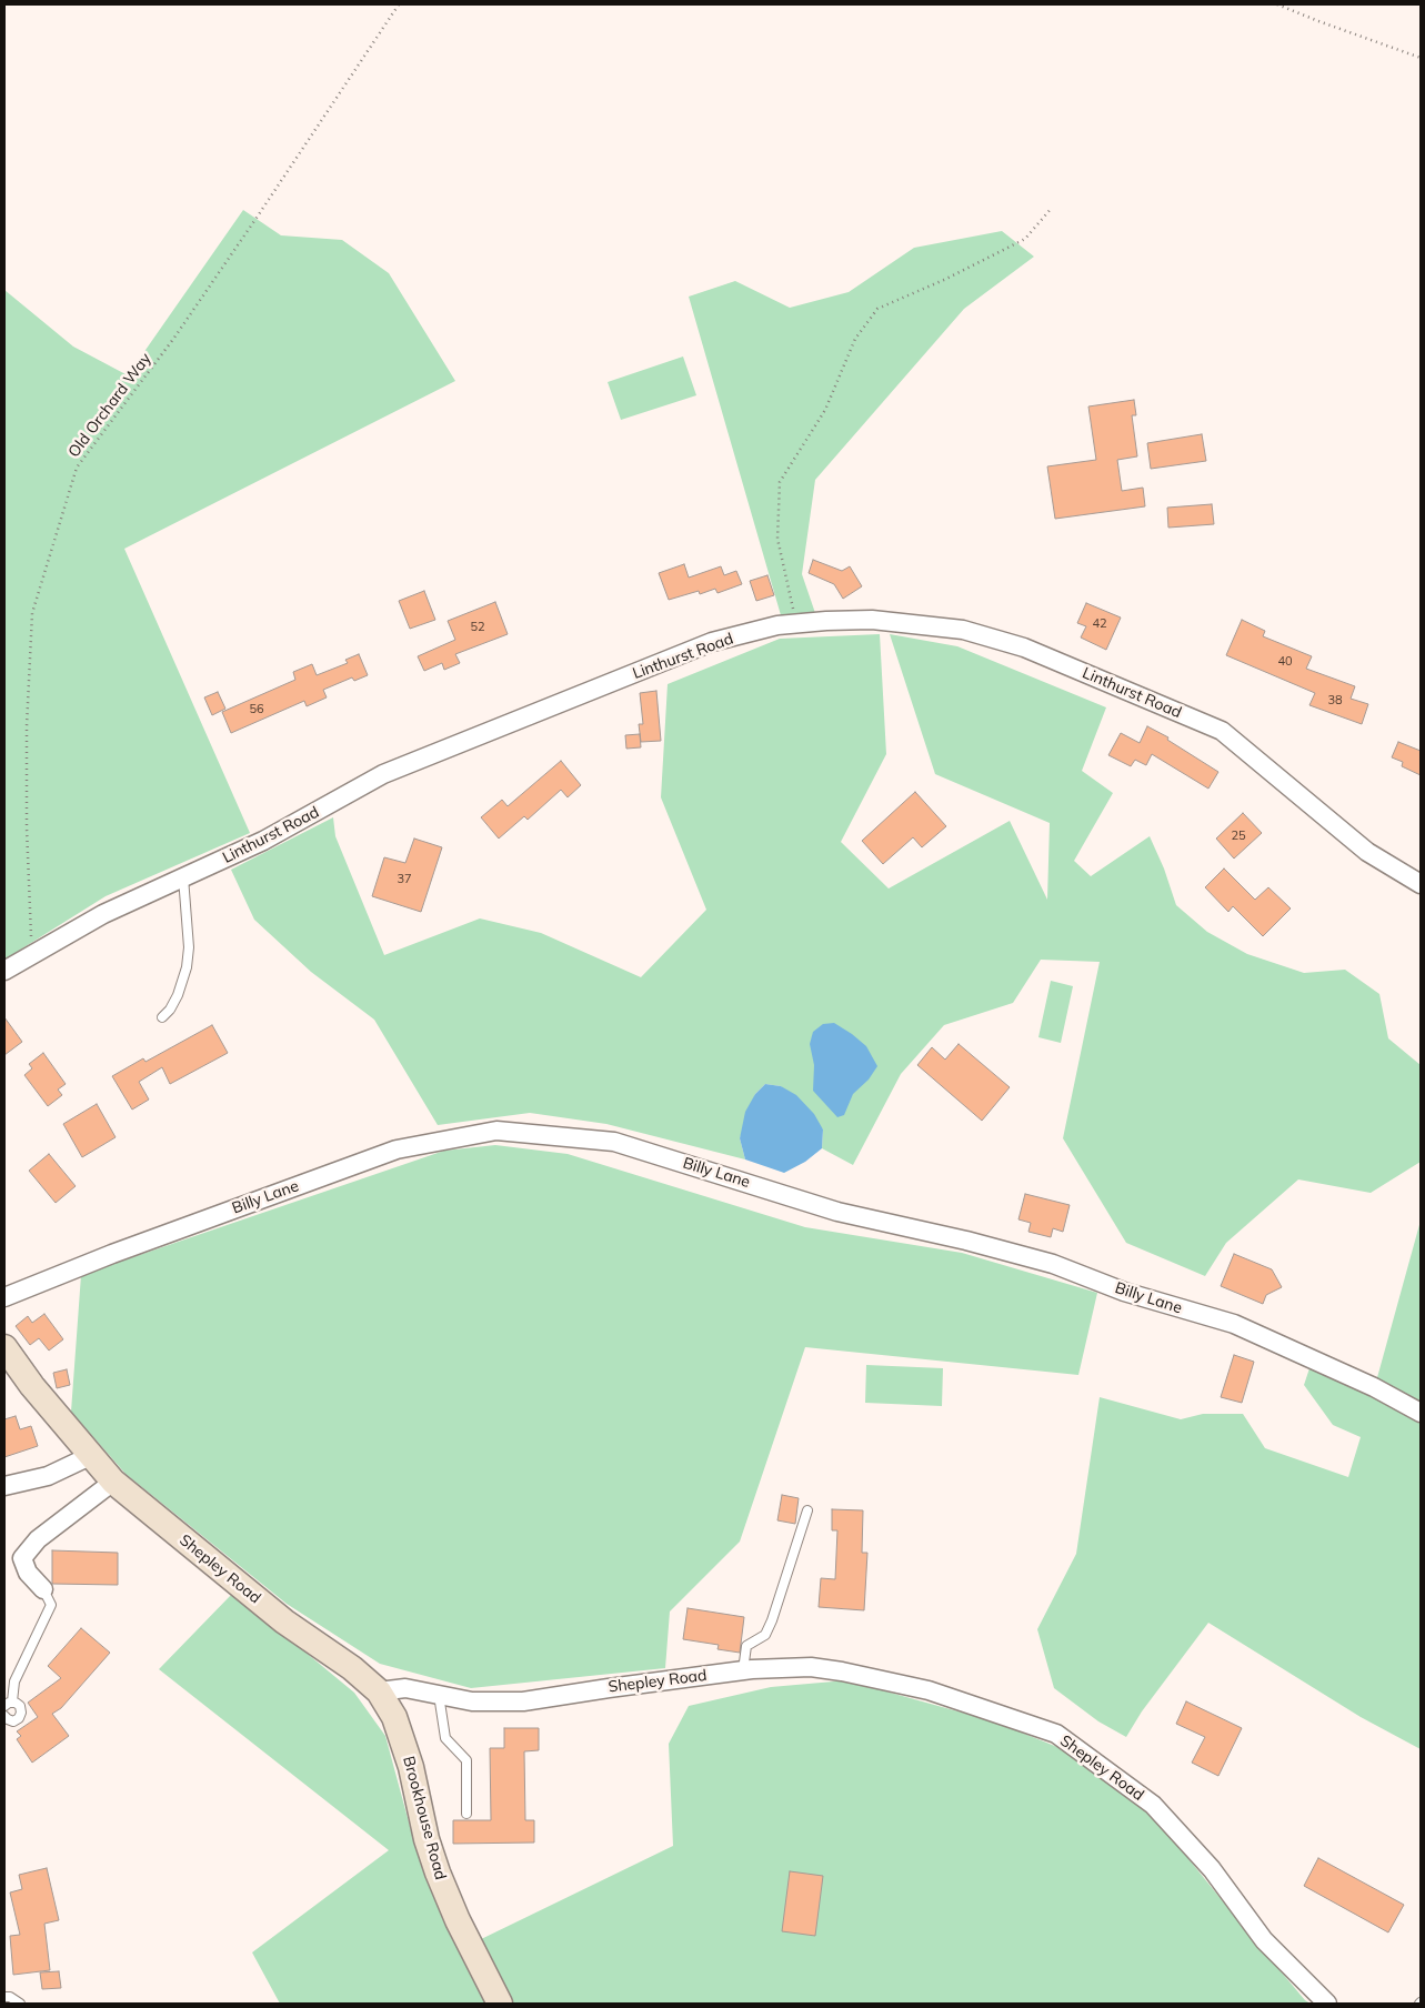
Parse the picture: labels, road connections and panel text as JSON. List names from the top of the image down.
{
  "streets": {
    "street": [
      "Linthurst Road",
      "Billy Lane",
      "Shepley Road",
      "Brookhouse Road"
    ],
    "path": ["Old Orchard Way"]
  },
  "crossings": [
    ["Old Orchard Way", "Linthurst Road"],
    ["Shepley Road", "Brookhouse Road"]
  ],
  "house_numbers": [
    "42",
    "52",
    "40",
    "38",
    "56",
    "25",
    "37"
  ]
}
